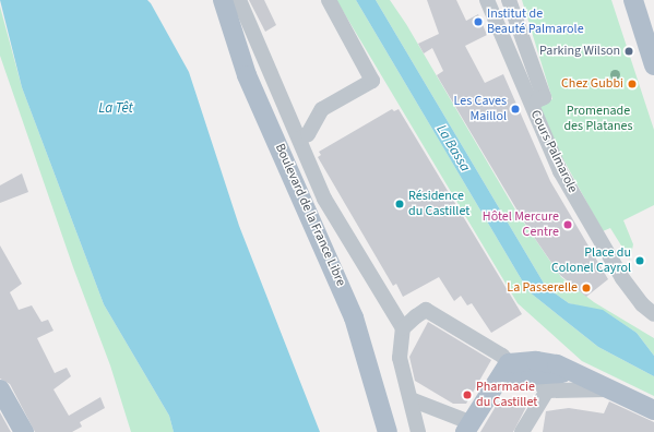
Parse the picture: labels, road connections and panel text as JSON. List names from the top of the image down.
{
  "streets": {
    "main road": ["Boulevard de la France Libre"],
    "street": ["Cours Palmarole"]
  },
  "water": ["La Têt", "La Bassa"],
  "parks": ["Promenade des Platanes"],
  "places": [
    "Institut de Beauté Palmarole",
    "Parking Wilson",
    "Chez Gubbi",
    "Les Caves Maillol",
    "Résidence du Castillet",
    "Hôtel Mercure Centre",
    "Place du Colonel Cayrol",
    "La Passerelle",
    "Pharmacie du Castillet"
  ]
}
